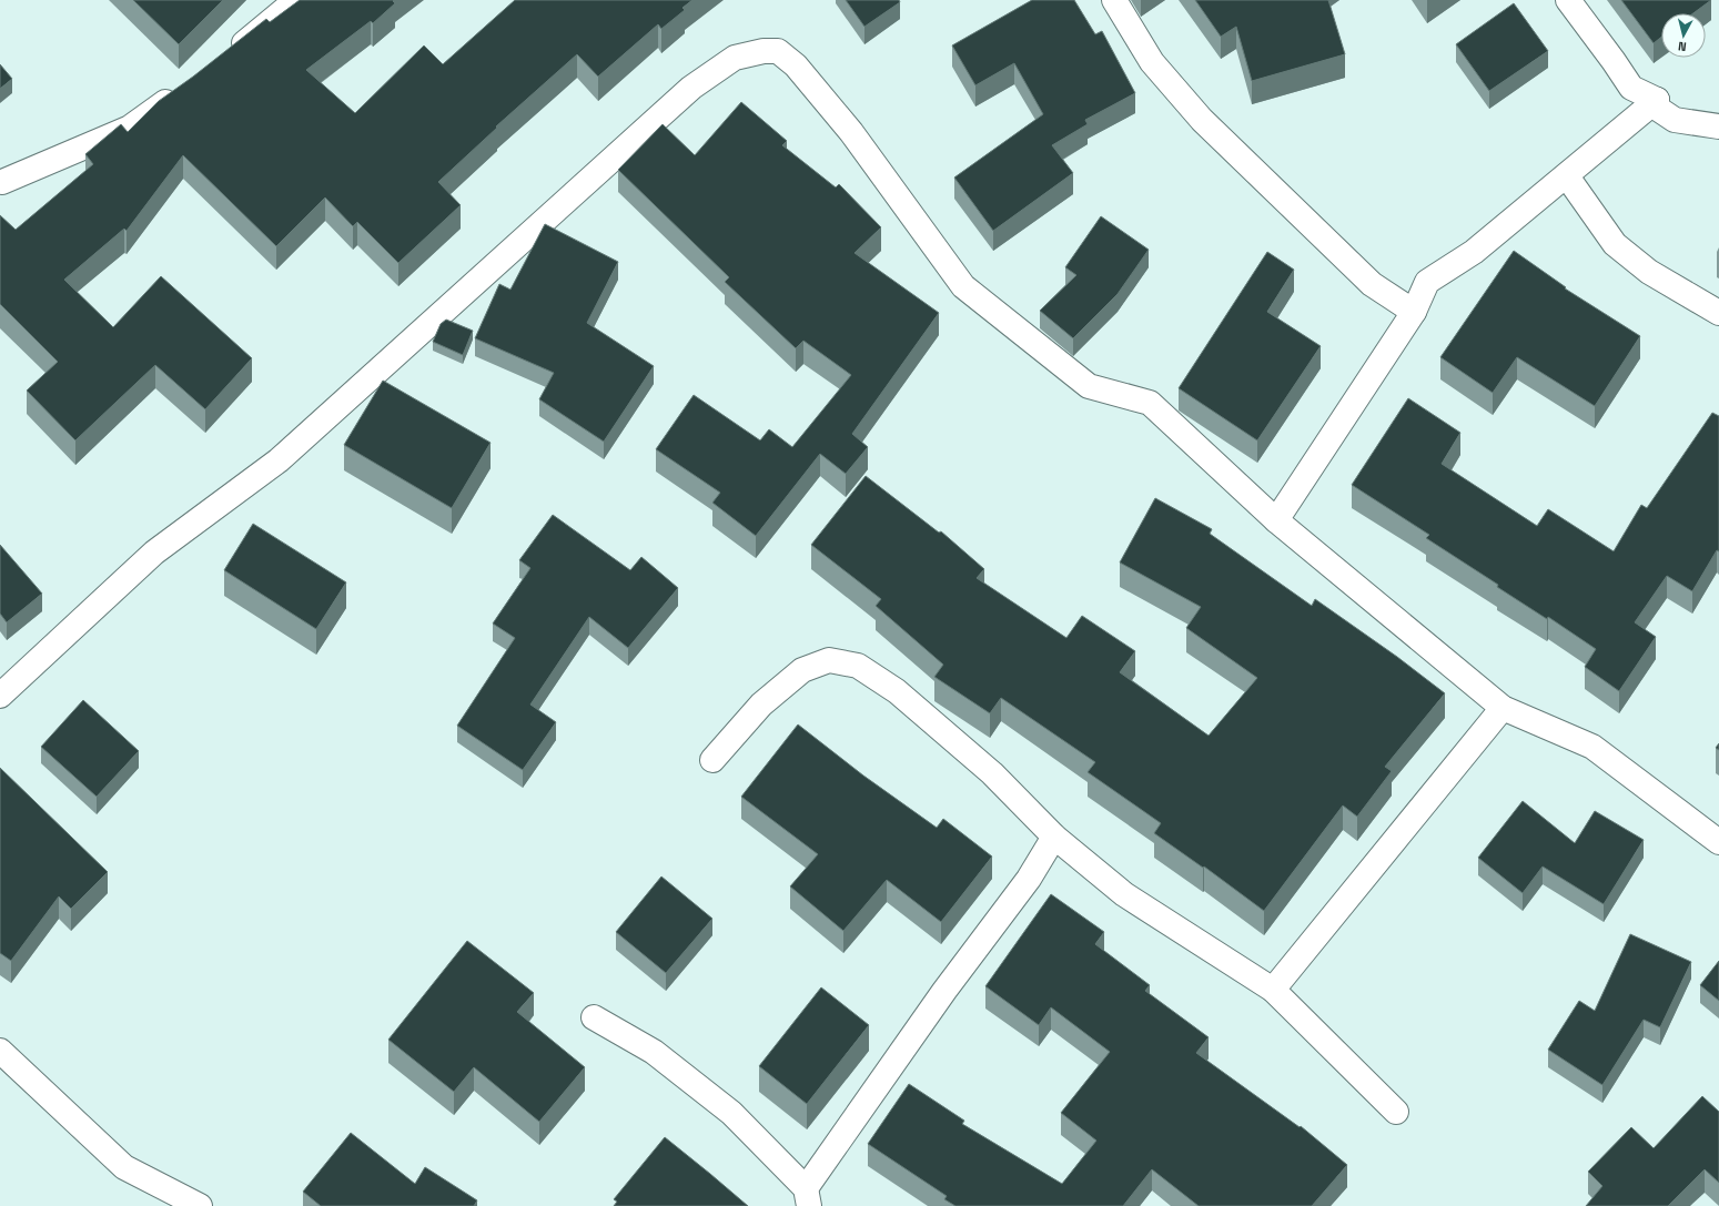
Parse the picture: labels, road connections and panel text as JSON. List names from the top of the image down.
{
  "north": "bottom"
}
